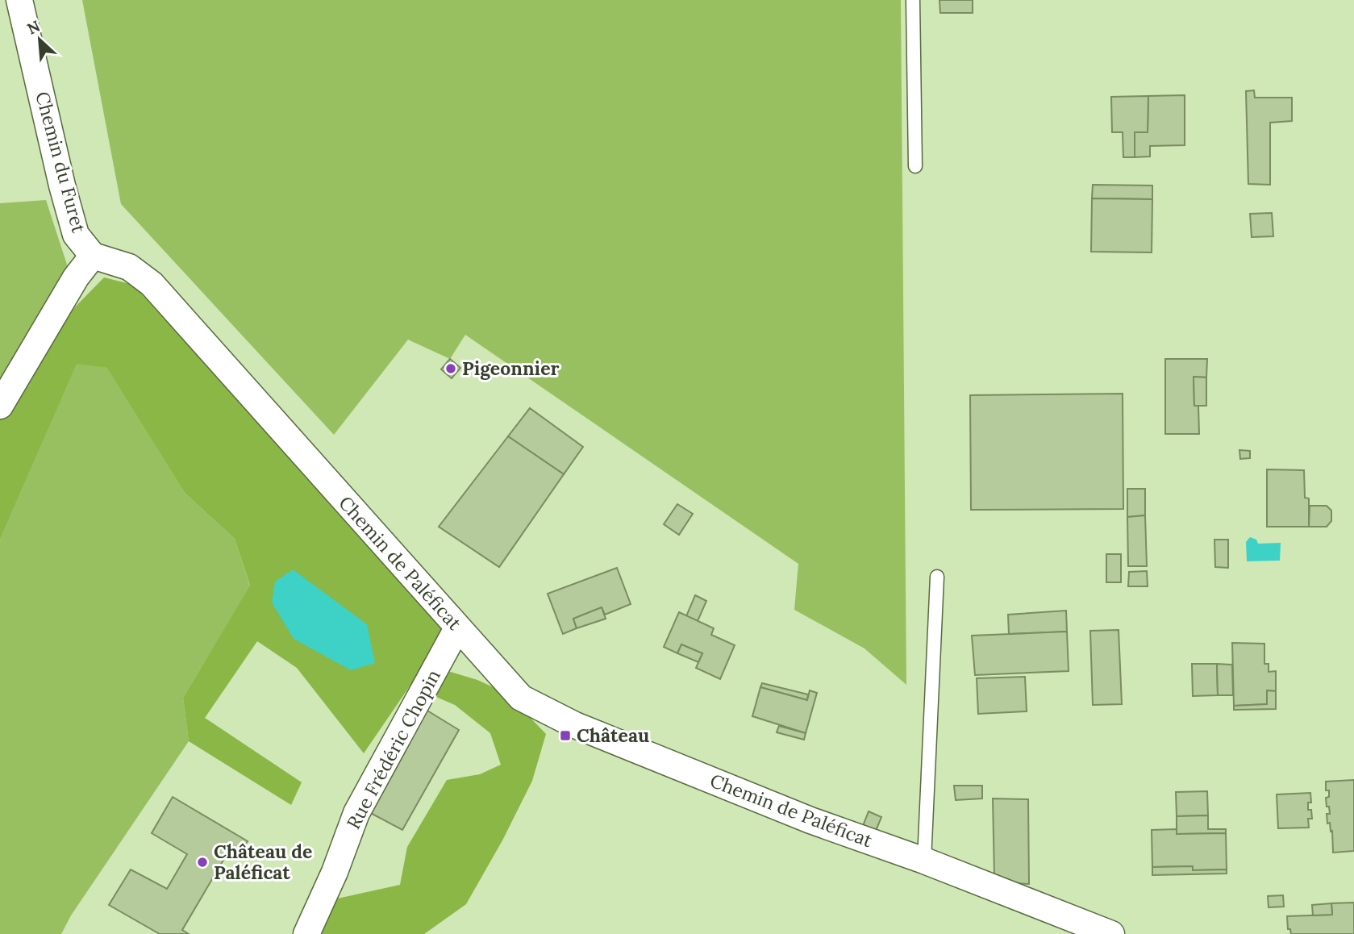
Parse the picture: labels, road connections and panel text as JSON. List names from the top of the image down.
{
  "streets": {
    "street": ["Chemin du Furet", "Chemin de Paléficat", "Rue Frédéric Chopin"]
  },
  "crossings": [
    ["Chemin du Furet", "Chemin de Paléficat"],
    ["Chemin de Paléficat", "Rue Frédéric Chopin"]
  ],
  "places": {
    "other": ["Pigeonnier", "Château de Paléficat"],
    "transit": ["Château"]
  },
  "north": "top left"
}
